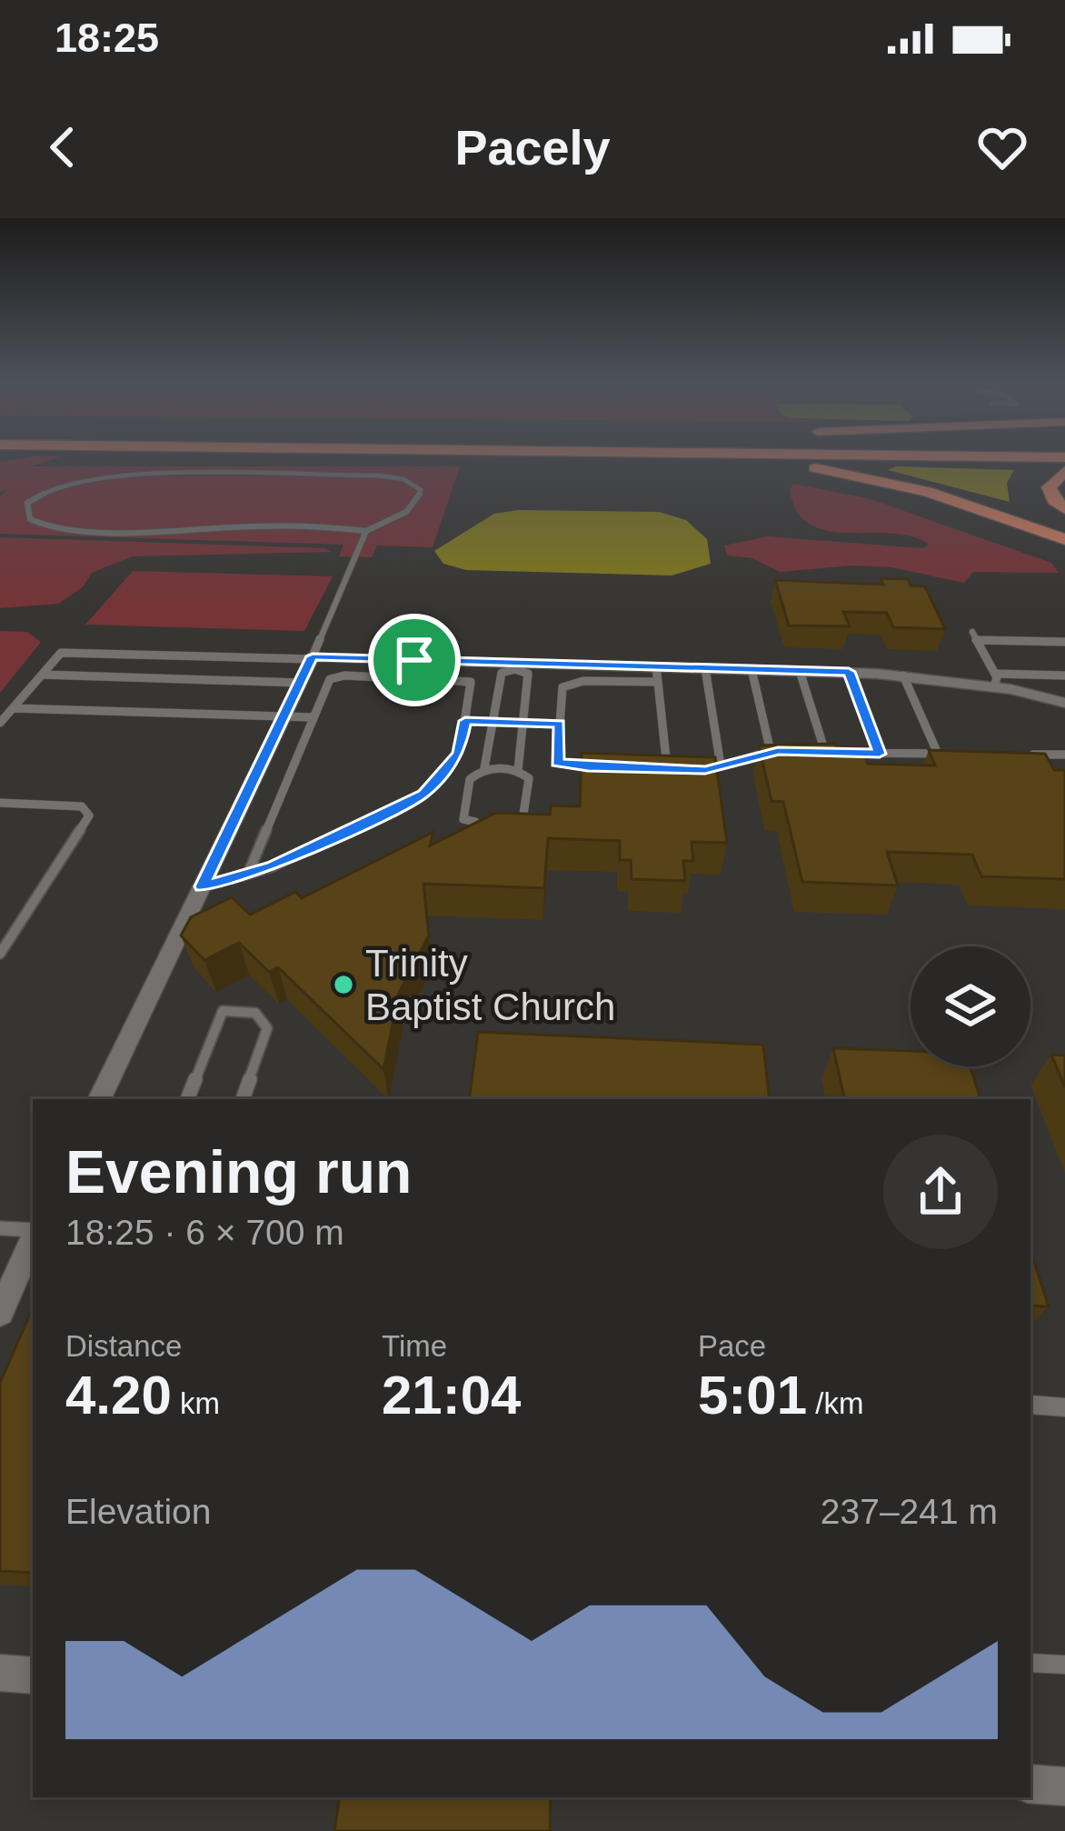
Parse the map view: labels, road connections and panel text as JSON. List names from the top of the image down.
{
  "places": ["Trinity Baptist Church"],
  "page": {
    "status": "18:25",
    "header": "Pacely",
    "heading": ["Evening run", "18:25 · 6 × 700 m"],
    "stats": [
      ["Distance", "4.20 km"],
      ["Time", "21:04"],
      ["Pace", "5:01 /km"]
    ],
    "chart": ["Elevation", "237–241 m"]
  }
}
